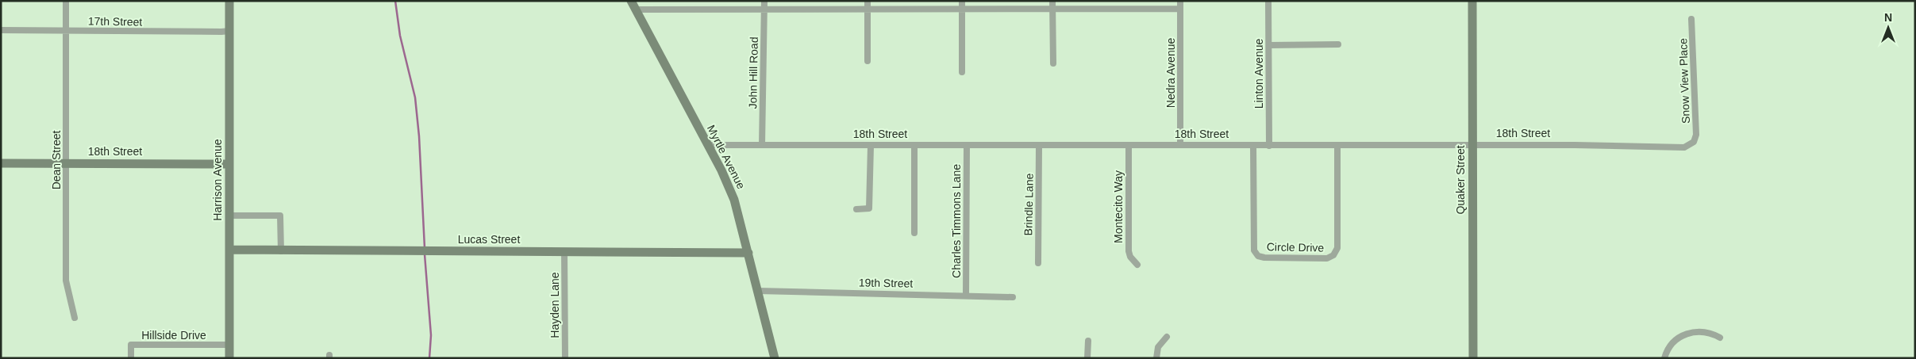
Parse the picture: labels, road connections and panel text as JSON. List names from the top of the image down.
{
  "streets": {
    "street": [
      "17th Street",
      "John Hill Road",
      "Nedra Avenue",
      "Linton Avenue",
      "Snow View Place",
      "18th Street",
      "Myrtle Avenue",
      "Dean Street",
      "Harrison Avenue",
      "Quaker Street",
      "Brindle Lane",
      "Montecito Way",
      "Charles Timmons Lane",
      "Lucas Street",
      "Circle Drive",
      "19th Street",
      "Hayden Lane",
      "Hillside Drive"
    ]
  },
  "crossings": [
    ["17th Street", "Dean Street"],
    ["17th Street", "Harrison Avenue"],
    ["John Hill Road", "18th Street"],
    ["Nedra Avenue", "18th Street"],
    ["Linton Avenue", "18th Street"],
    ["Snow View Place", "18th Street"],
    ["18th Street", "Myrtle Avenue"],
    ["18th Street", "Dean Street"],
    ["18th Street", "Harrison Avenue"],
    ["18th Street", "Quaker Street"],
    ["18th Street", "Brindle Lane"],
    ["18th Street", "Montecito Way"],
    ["18th Street", "Charles Timmons Lane"],
    ["18th Street", "Circle Drive"],
    ["Myrtle Avenue", "Lucas Street"],
    ["Myrtle Avenue", "19th Street"],
    ["Harrison Avenue", "Lucas Street"],
    ["Harrison Avenue", "Hillside Drive"],
    ["Charles Timmons Lane", "19th Street"],
    ["Lucas Street", "Hayden Lane"]
  ],
  "north": "top"
}
